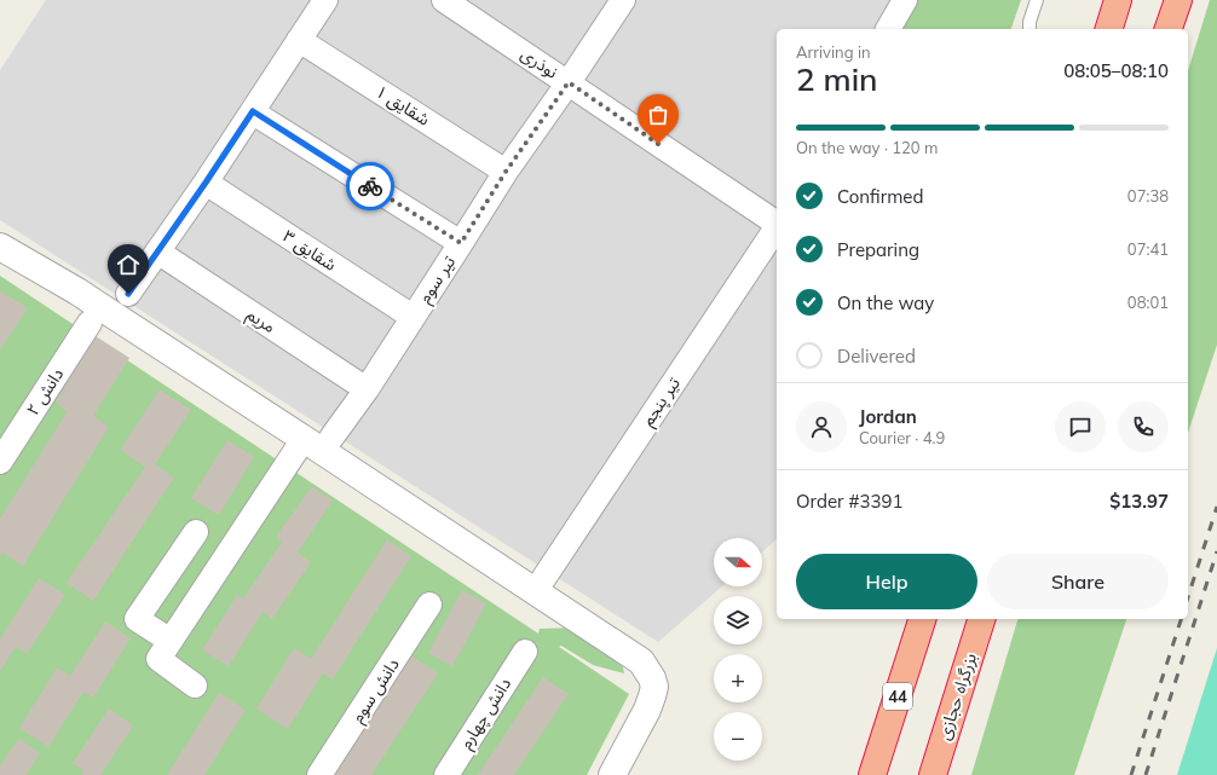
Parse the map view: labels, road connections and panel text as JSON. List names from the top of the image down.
{
  "streets": {
    "highway": ["44", "بزرگراه حجازی"],
    "street": [
      "نوذری",
      "شقایق ۱",
      "شقایق ۳",
      "تیر سوم",
      "مریم",
      "دانش ۲",
      "تیر پنجم",
      "دانش سوم",
      "دانش چهارم"
    ]
  },
  "crossings": [
    ["نوذری", "تیر سوم"],
    ["شقایق ۱", "تیر سوم"],
    ["شقایق ۳", "تیر سوم"],
    ["تیر سوم", "مریم"]
  ],
  "north": "right",
  "page": {
    "heading": ["2 min", "Arriving in", "08:05–08:10"],
    "panel": [
      "Jordan",
      "Courier · 4.9",
      "Order #3391",
      "$13.97"
    ],
    "bar": "On the way · 120 m",
    "list": [
      ["Confirmed", "07:38"],
      ["Preparing", "07:41"],
      ["On the way", "08:01"],
      "Delivered"
    ],
    "map_buttons": ["+", "−"],
    "buttons": ["Help", "Share"]
  }
}
